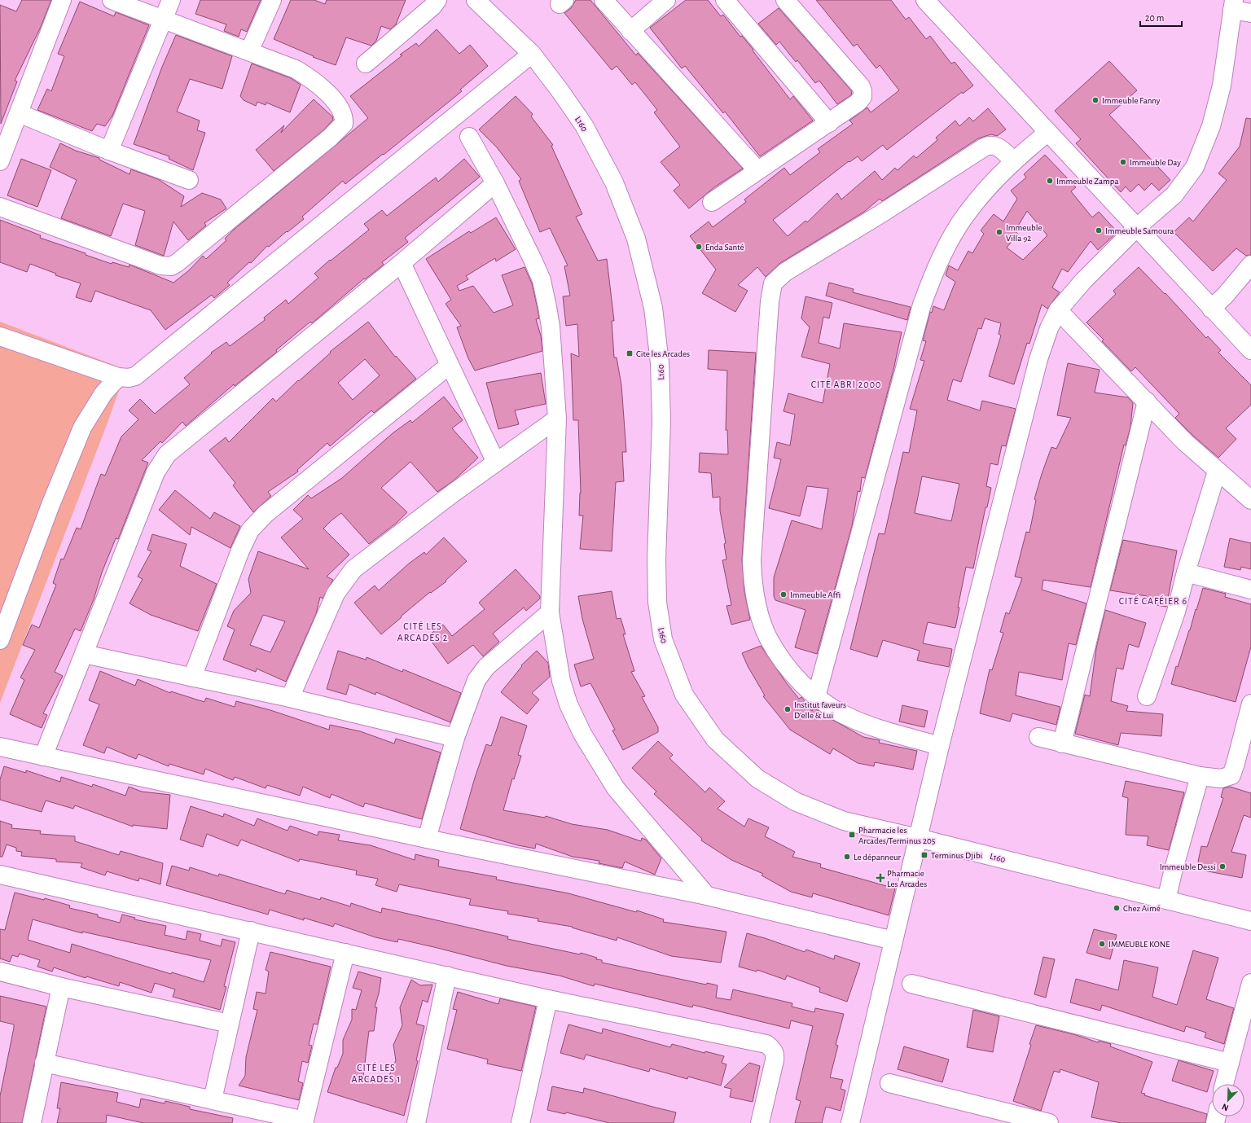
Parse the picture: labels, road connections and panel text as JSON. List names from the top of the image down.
{
  "streets": {
    "street": ["L160"]
  },
  "districts": [
    "CITÉ ABRI 2000",
    "CITÉ CAFÉIER 6",
    "CITÉ LES ARCADES 2",
    "CITÉ LES ARCADES 1"
  ],
  "places": {
    "other": [
      "Immeuble Fanny",
      "Immeuble Day",
      "Immeuble Zampa",
      "Immeuble Samoura",
      "Immeuble Villa 92",
      "Enda Santé",
      "Immeuble Affi",
      "Institut faveurs D’elle & Lui",
      "Le dépanneur",
      "Immeuble Dessi",
      "Chez Aimé",
      "IMMEUBLE KONE"
    ],
    "transit": ["Cite les Arcades", "Pharmacie les Arcades/Terminus 205", "Terminus Djibi"],
    "health": ["Pharmacie Les Arcades"]
  },
  "scale_bar": "20 m",
  "north": "bottom left"
}
